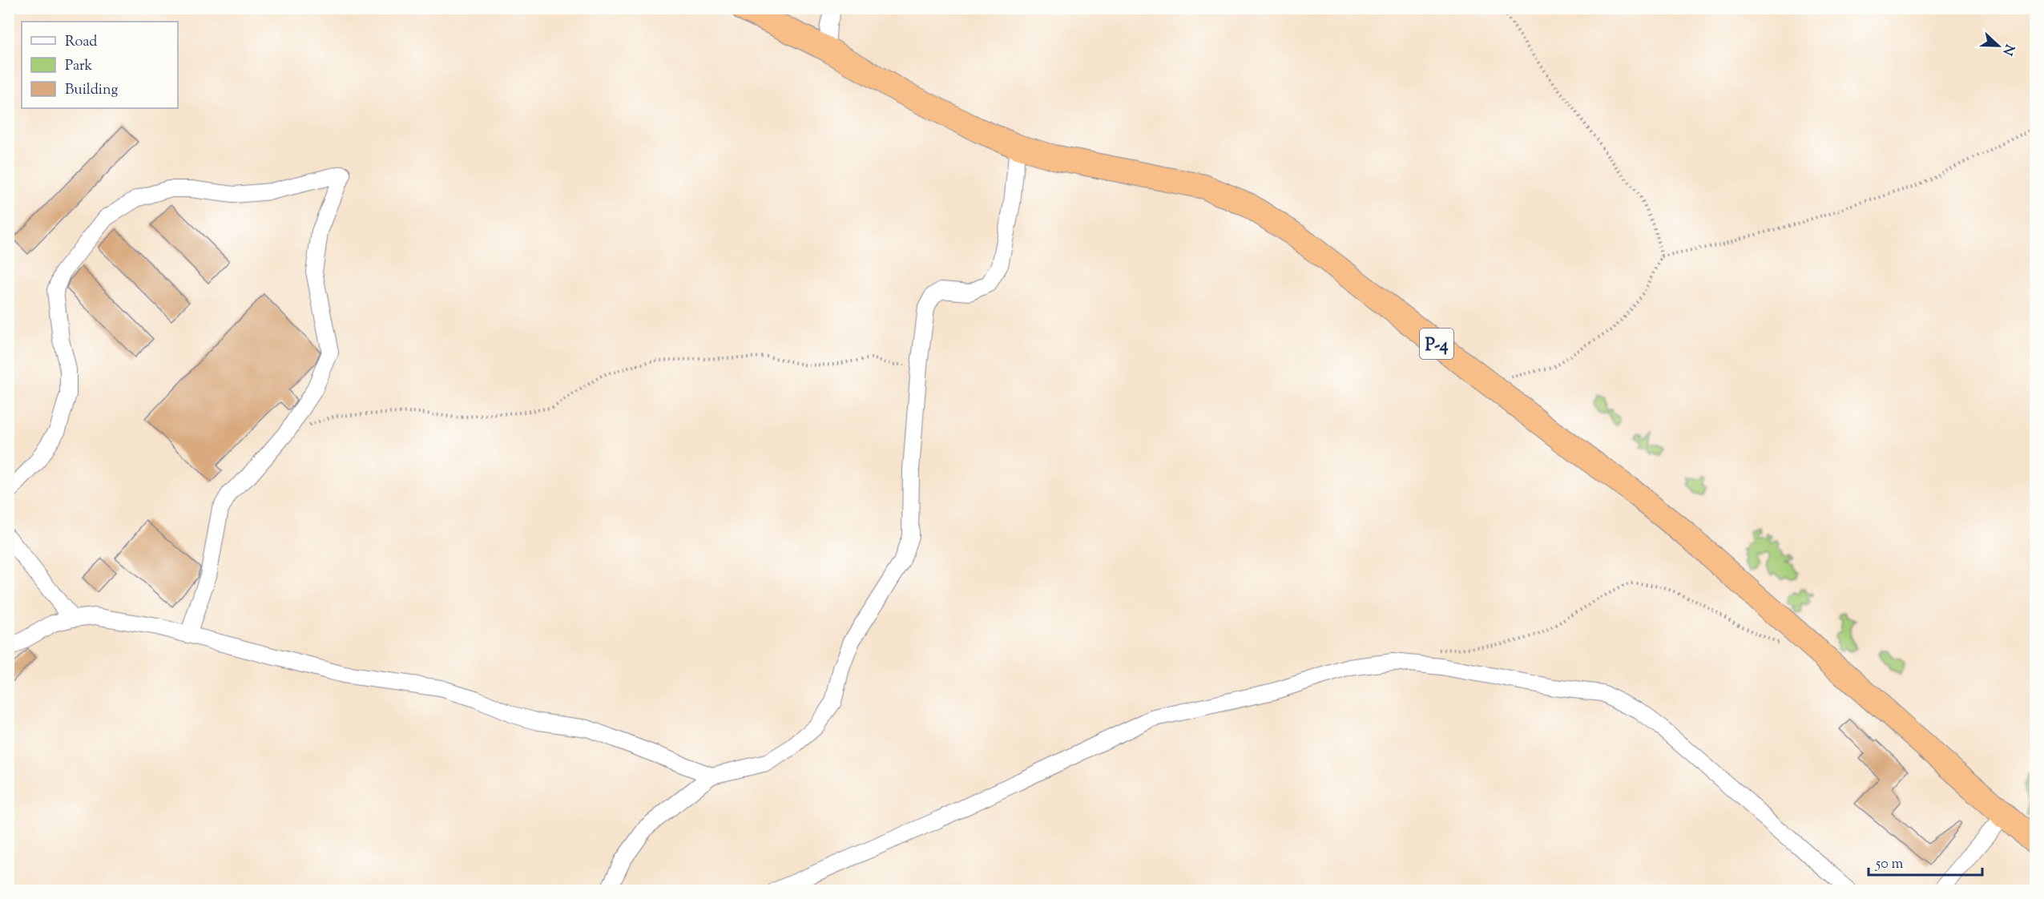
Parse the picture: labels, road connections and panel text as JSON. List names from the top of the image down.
{
  "streets": {
    "highway": ["P-4"]
  },
  "legend": ["Road", "Park", "Building"],
  "scale_bar": "50 m",
  "north": "right"
}
